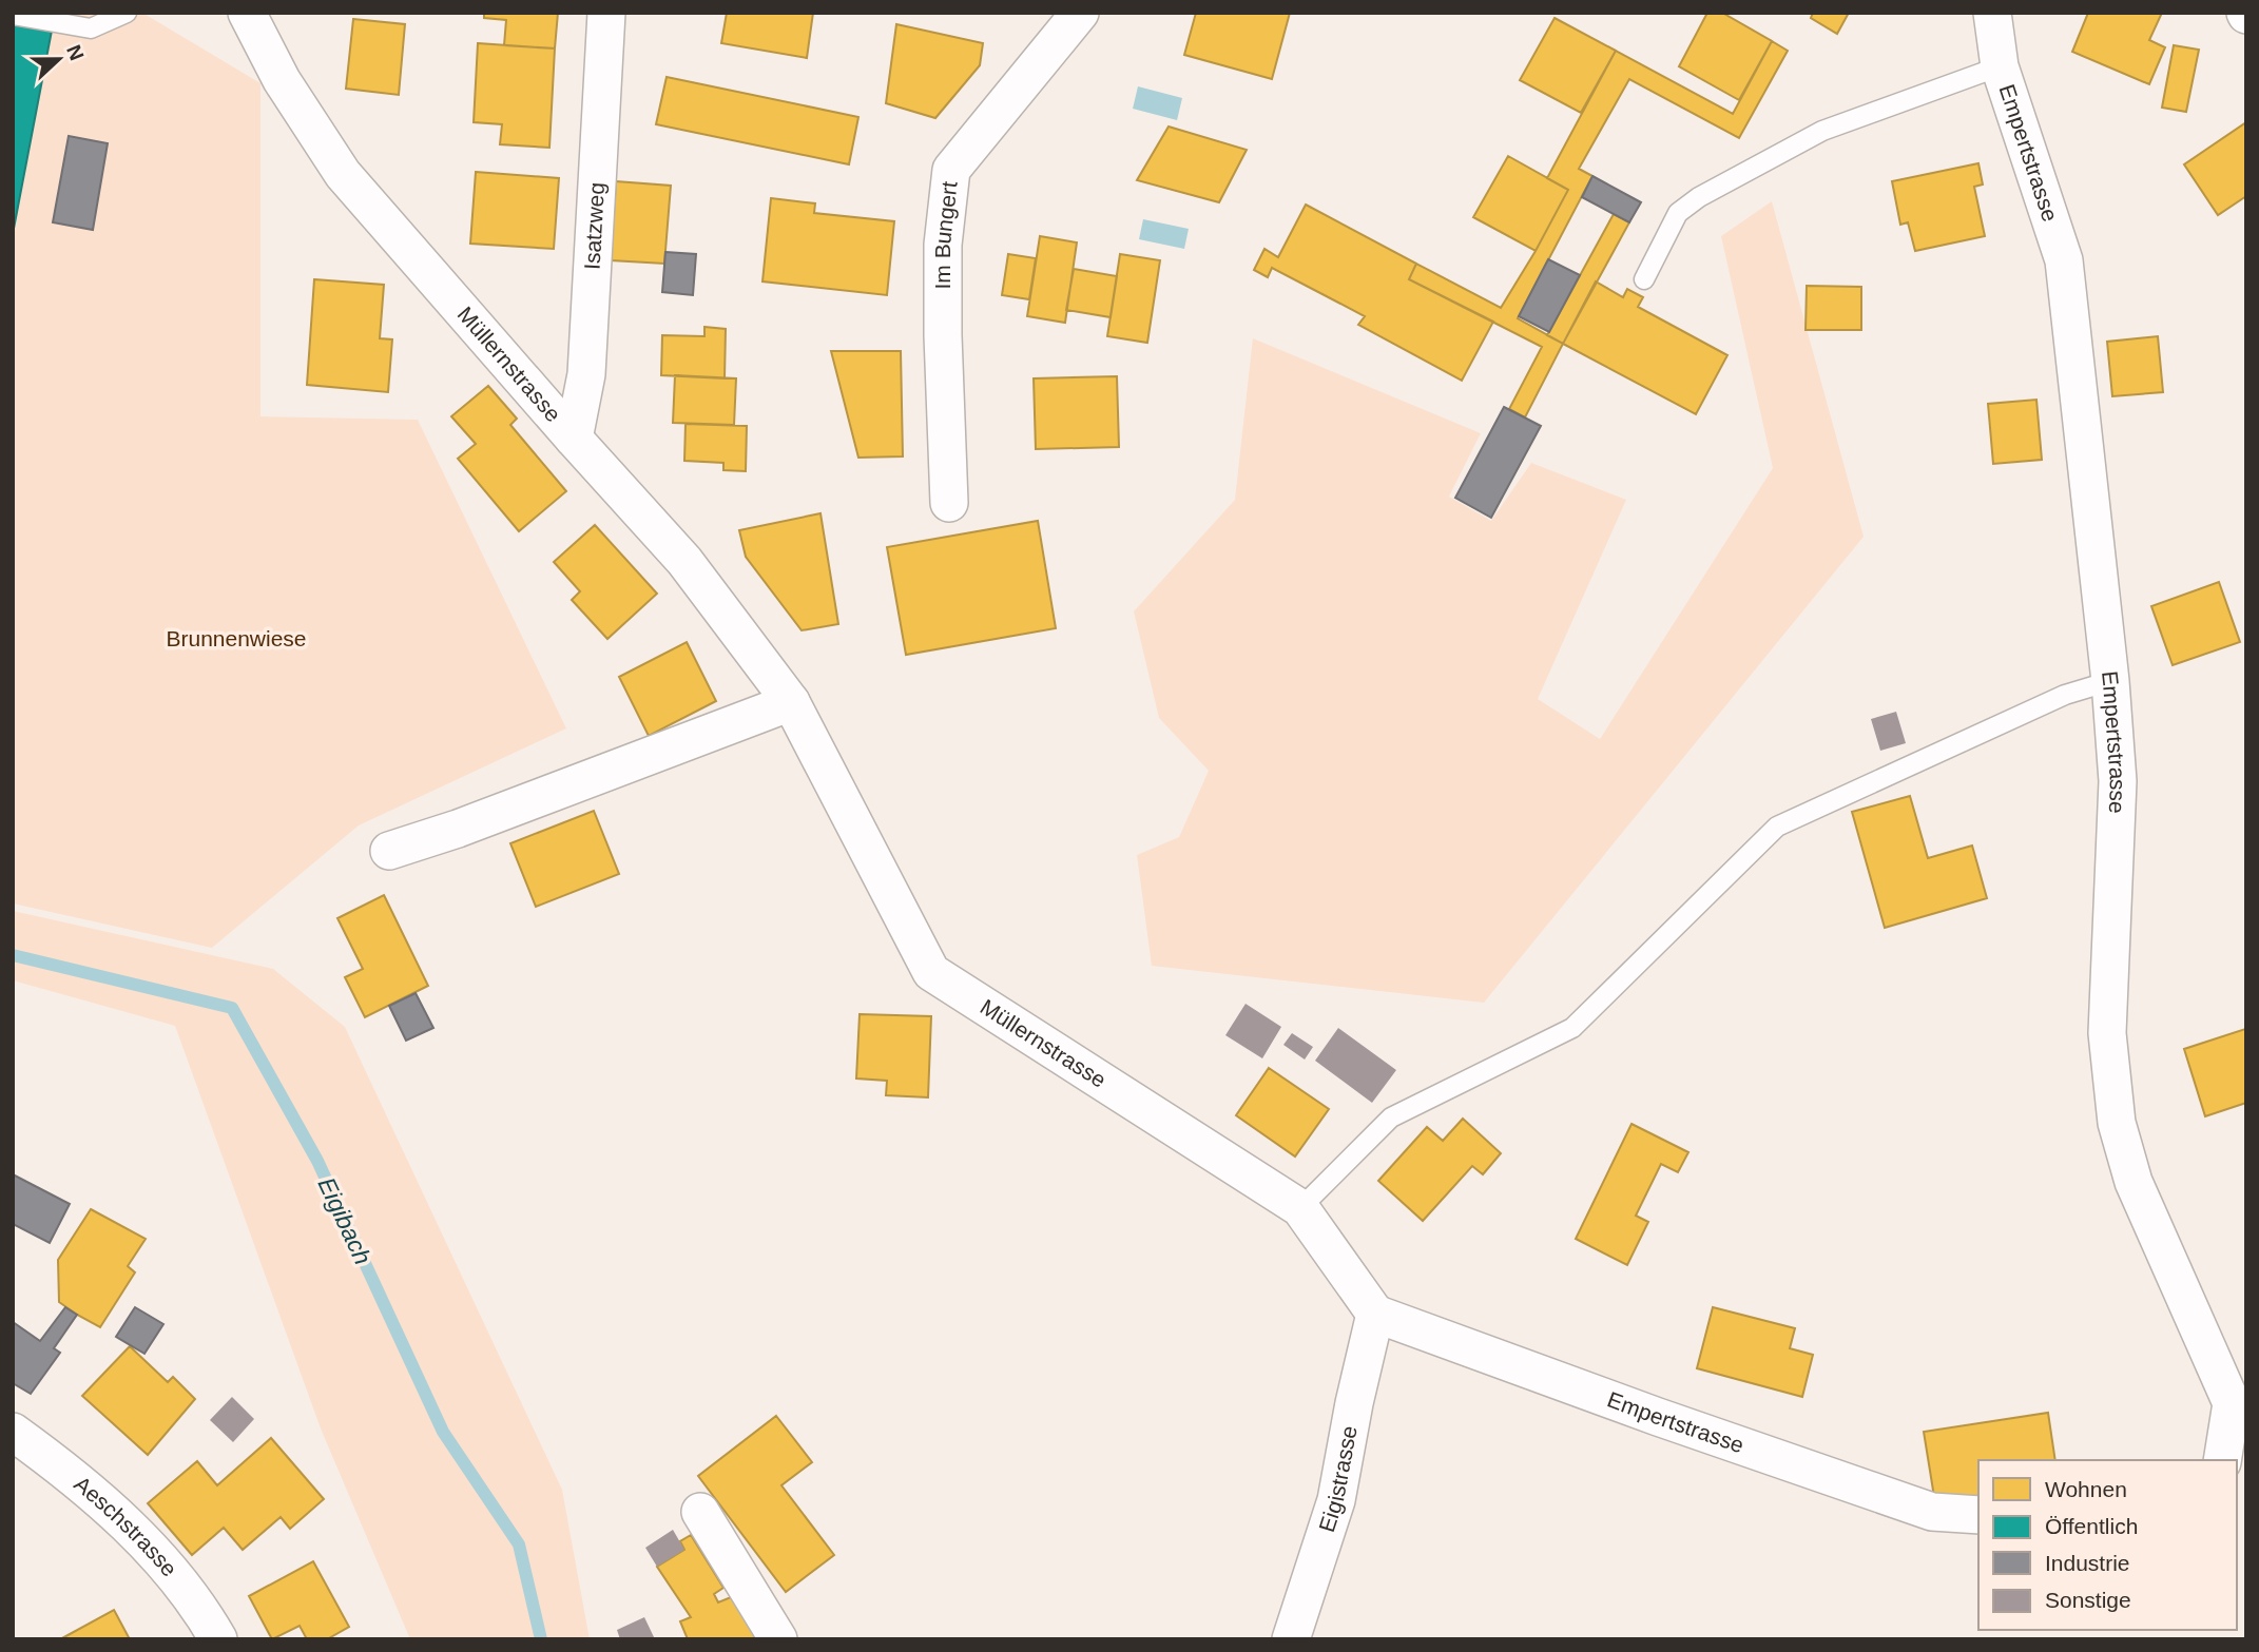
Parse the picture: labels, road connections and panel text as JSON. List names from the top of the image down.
{
  "streets": {
    "street": [
      "Empertstrasse",
      "Isatzweg",
      "Im Bungert",
      "Müllernstrasse",
      "Eigistrasse",
      "Aeschstrasse"
    ]
  },
  "crossings": [
    ["Empertstrasse", "Müllernstrasse"],
    ["Empertstrasse", "Eigistrasse"],
    ["Isatzweg", "Müllernstrasse"],
    ["Müllernstrasse", "Eigistrasse"]
  ],
  "water": ["Eigibach"],
  "parks": ["Brunnenwiese"],
  "legend": [
    "Wohnen",
    "Öffentlich",
    "Industrie",
    "Sonstige"
  ],
  "north": "right"
}
